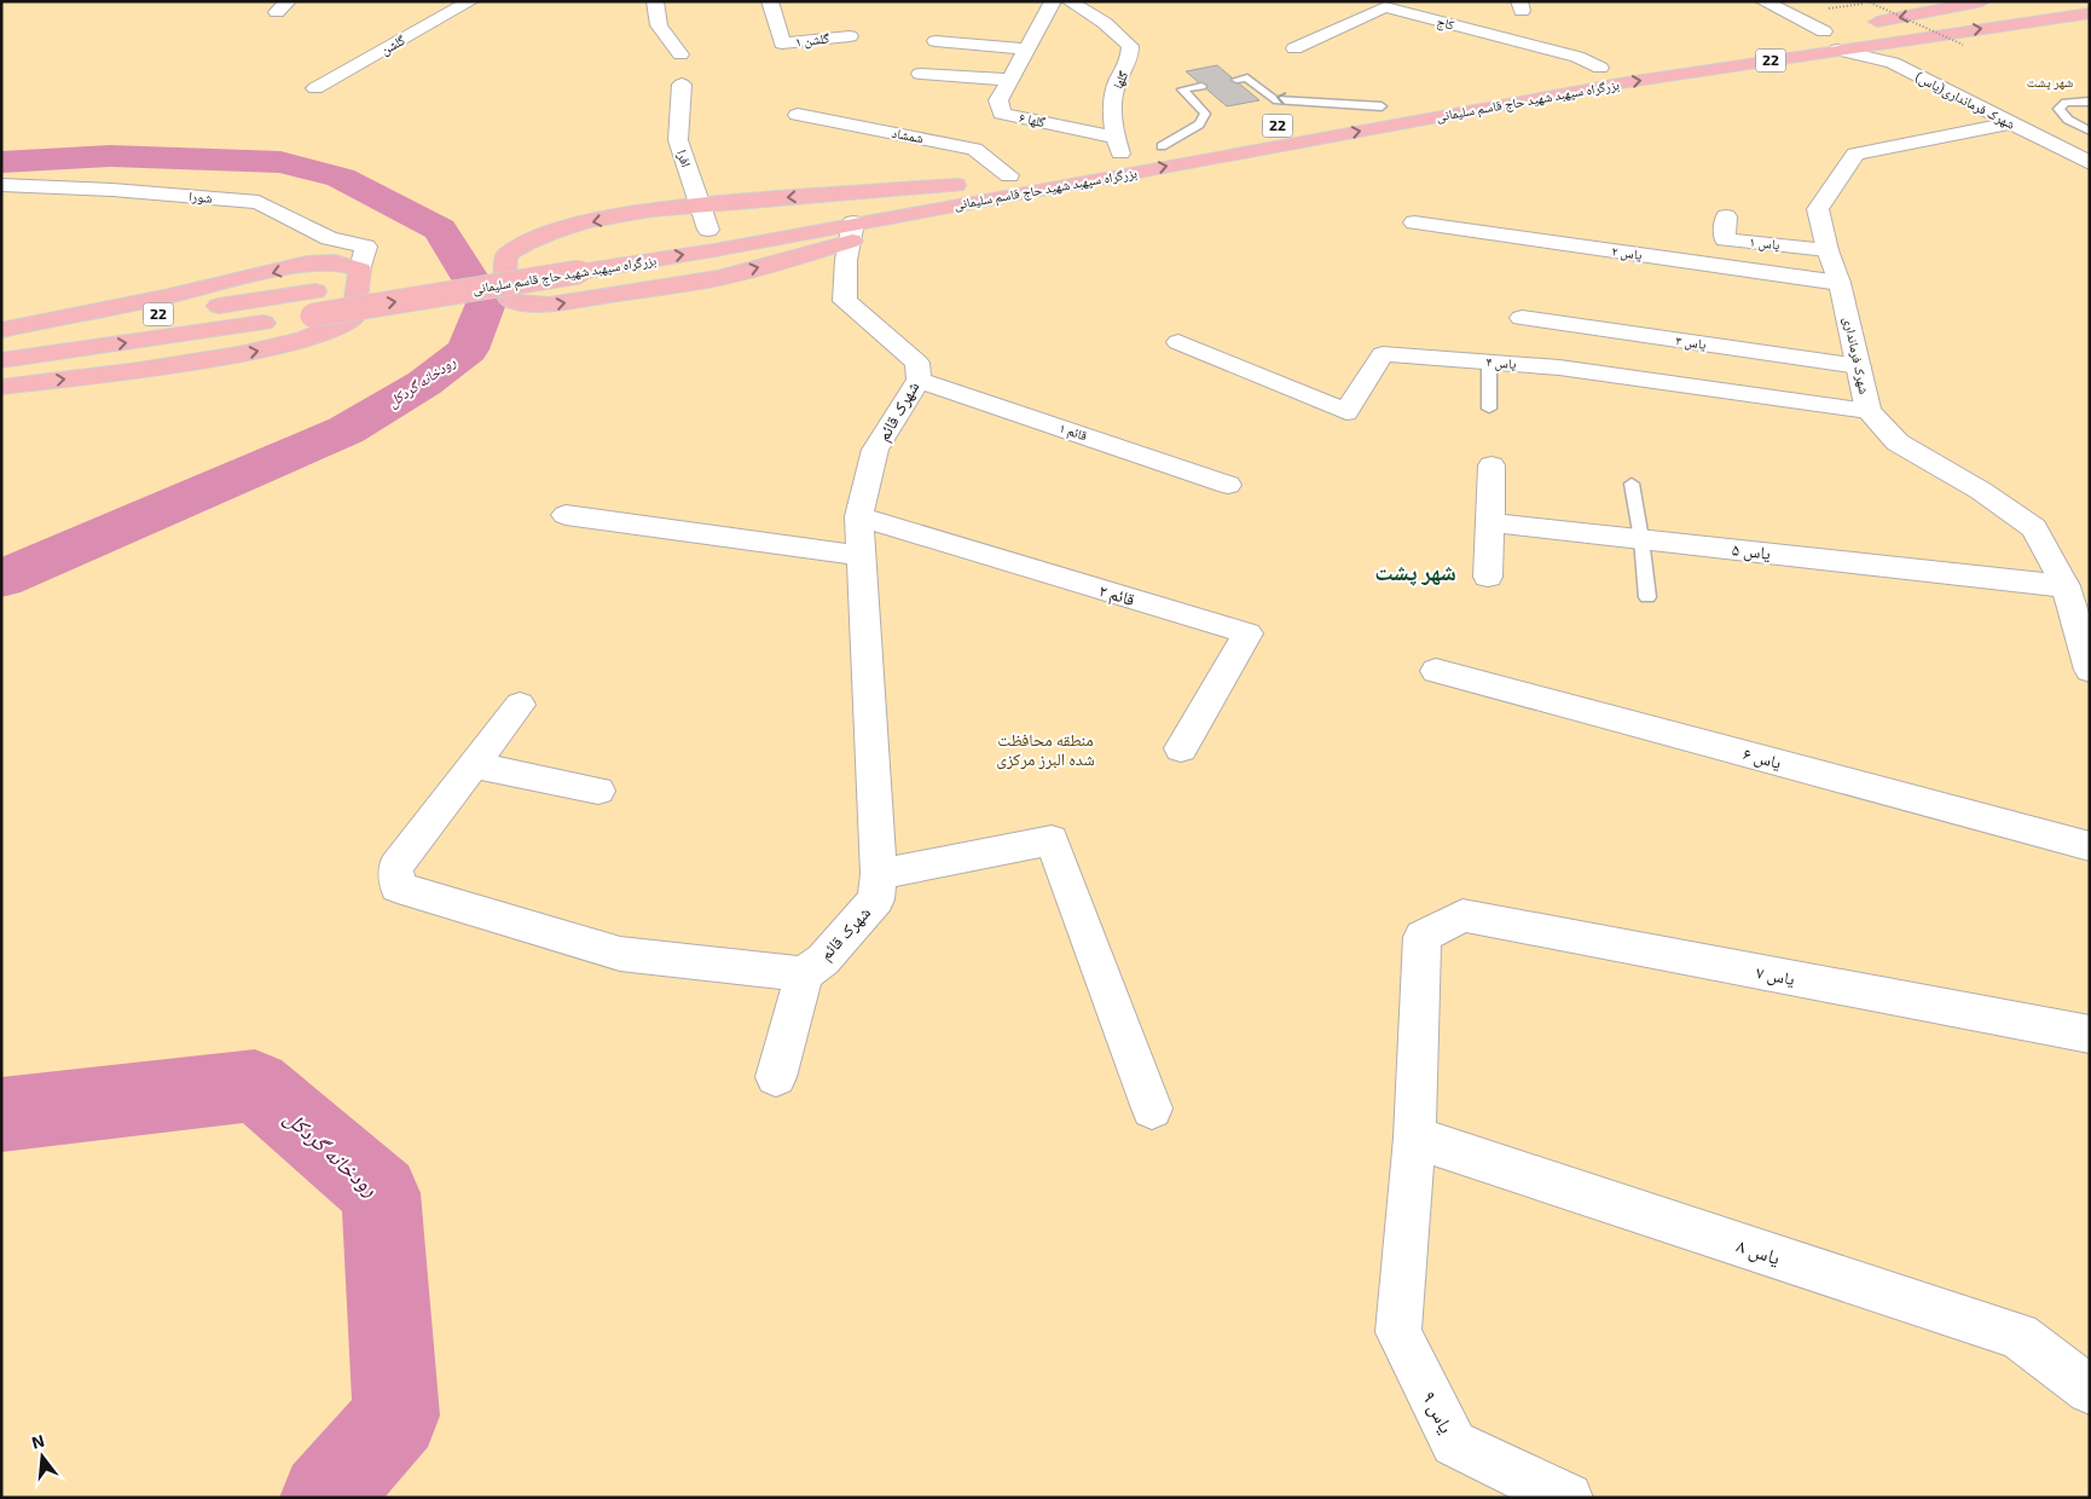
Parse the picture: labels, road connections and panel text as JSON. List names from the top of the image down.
{
  "streets": {
    "highway": ["22", "بزرگراه سپهبد شهید حاج قاسم سلیمانی"],
    "street": [
      "کاج",
      "گلشن ۱",
      "گلشن",
      "گلها",
      "شهرک فرمانداری(یاس)",
      "گلها ۶",
      "شمشاد",
      "افرا",
      "شورا",
      "یاس ۱",
      "یاس ۲",
      "یاس ۳",
      "شهرک فرمانداری",
      "یاس ۴",
      "شهرک قائم",
      "قائم ۱",
      "یاس ۵",
      "قائم ۲",
      "یاس ۶",
      "یاس ۷",
      "یاس ۸",
      "یاس ۹"
    ]
  },
  "crossings": [
    ["کاج", "بزرگراه سپهبد شهید حاج قاسم سلیمانی"],
    ["22", "شورا"],
    ["گلها", "بزرگراه سپهبد شهید حاج قاسم سلیمانی"],
    ["گلها", "گلها ۶"],
    ["بزرگراه سپهبد شهید حاج قاسم سلیمانی", "شهرک فرمانداری(یاس)"],
    ["بزرگراه سپهبد شهید حاج قاسم سلیمانی", "گلها ۶"],
    ["بزرگراه سپهبد شهید حاج قاسم سلیمانی", "شمشاد"],
    ["بزرگراه سپهبد شهید حاج قاسم سلیمانی", "شهرک قائم"],
    ["شهرک فرمانداری(یاس)", "شهرک فرمانداری"],
    ["یاس ۱", "شهرک فرمانداری"],
    ["یاس ۲", "شهرک فرمانداری"],
    ["یاس ۳", "شهرک فرمانداری"],
    ["شهرک فرمانداری", "یاس ۴"],
    ["شهرک فرمانداری", "یاس ۵"],
    ["شهرک قائم", "قائم ۱"],
    ["شهرک قائم", "قائم ۲"],
    ["یاس ۷", "یاس ۸"],
    ["یاس ۷", "یاس ۹"],
    ["یاس ۸", "یاس ۹"]
  ],
  "districts": ["شهر پشت"],
  "water": ["رودخانه گردکل"],
  "parks": ["شهر پشت", "منطقه محافظت شده البرز مرکزی"],
  "north": "top"
}
